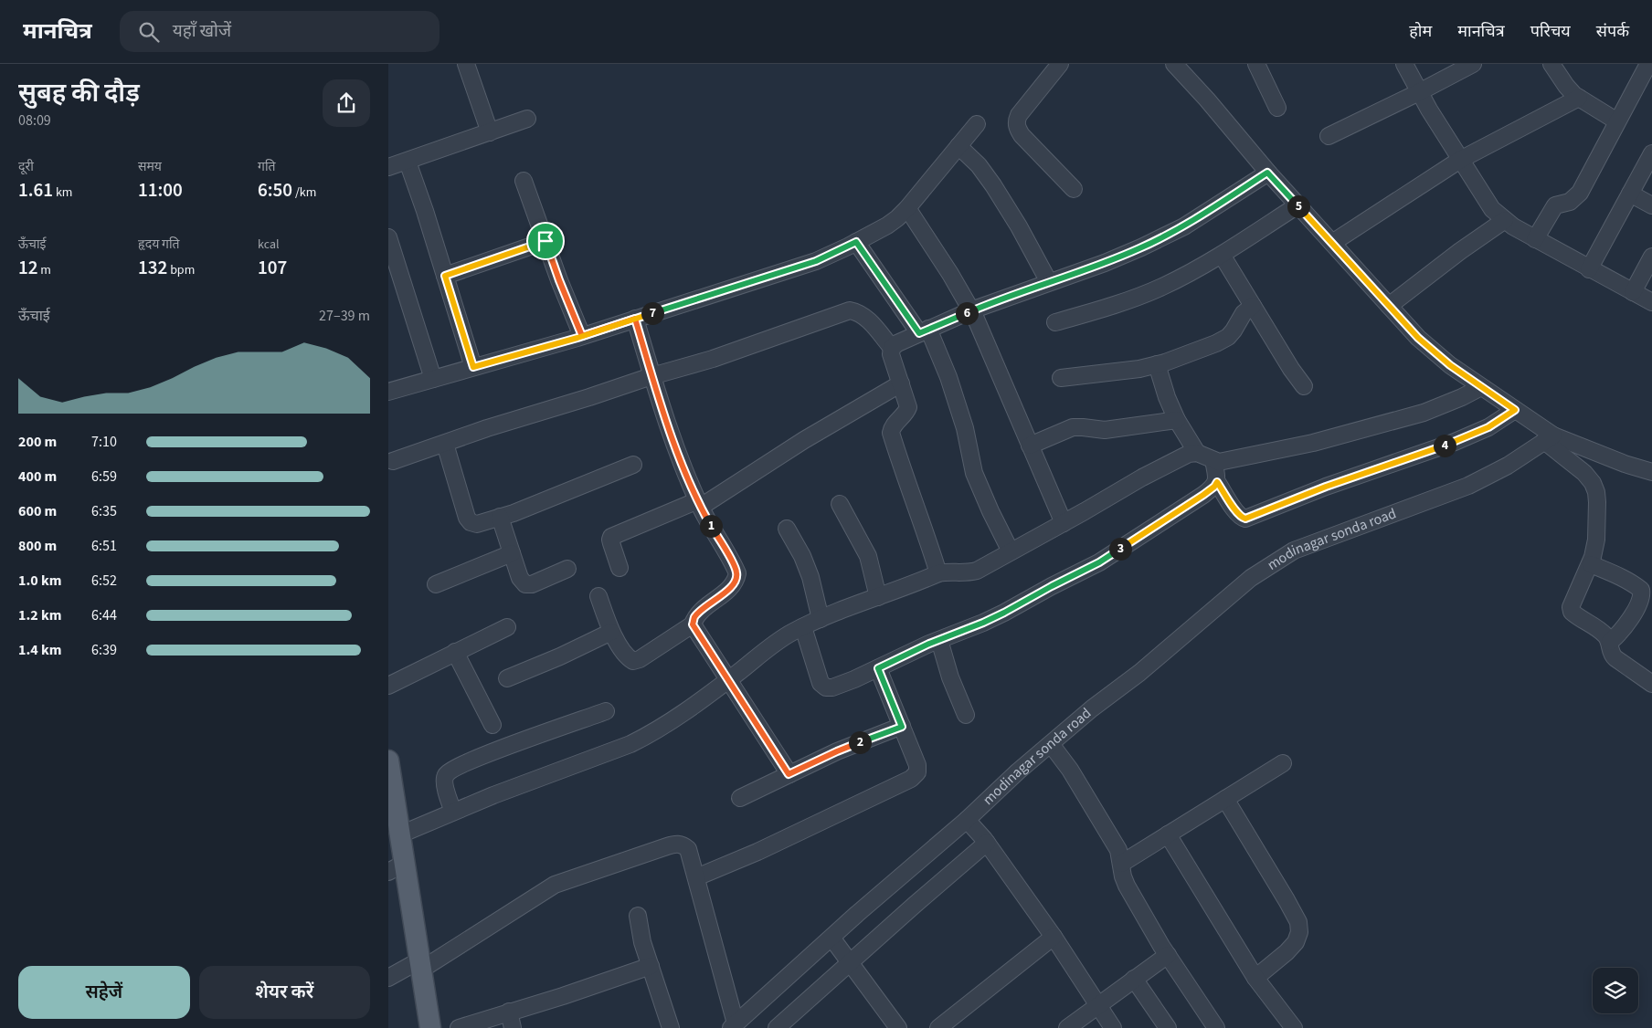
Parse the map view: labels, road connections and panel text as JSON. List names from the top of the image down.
{
  "streets": {
    "street": ["modinagar sonda road"]
  },
  "page": {
    "header": "मानचित्र",
    "search": "यहाँ खोजें",
    "nav": [
      "होम",
      "मानचित्र",
      "परिचय",
      "संपर्क"
    ],
    "heading": ["सुबह की दौड़", "08:09"],
    "stats": [
      ["दूरी", "1.61 km"],
      ["समय", "11:00"],
      ["गति", "6:50 /km"],
      ["ऊँचाई", "12 m"],
      ["हृदय गति", "132 bpm"],
      ["kcal", "107"]
    ],
    "pins": [
      "5",
      "6",
      "7",
      "4",
      "1",
      "3",
      "2"
    ],
    "chart": ["ऊँचाई", "27–39 m"],
    "list": [
      {
        "name": "200 m",
        "note": "7:10"
      },
      {
        "name": "400 m",
        "note": "6:59"
      },
      {
        "name": "600 m",
        "note": "6:35"
      },
      {
        "name": "800 m",
        "note": "6:51"
      },
      {
        "name": "1.0 km",
        "note": "6:52"
      },
      {
        "name": "1.2 km",
        "note": "6:44"
      },
      {
        "name": "1.4 km",
        "note": "6:39"
      }
    ],
    "buttons": ["सहेजें", "शेयर करें"]
  }
}
